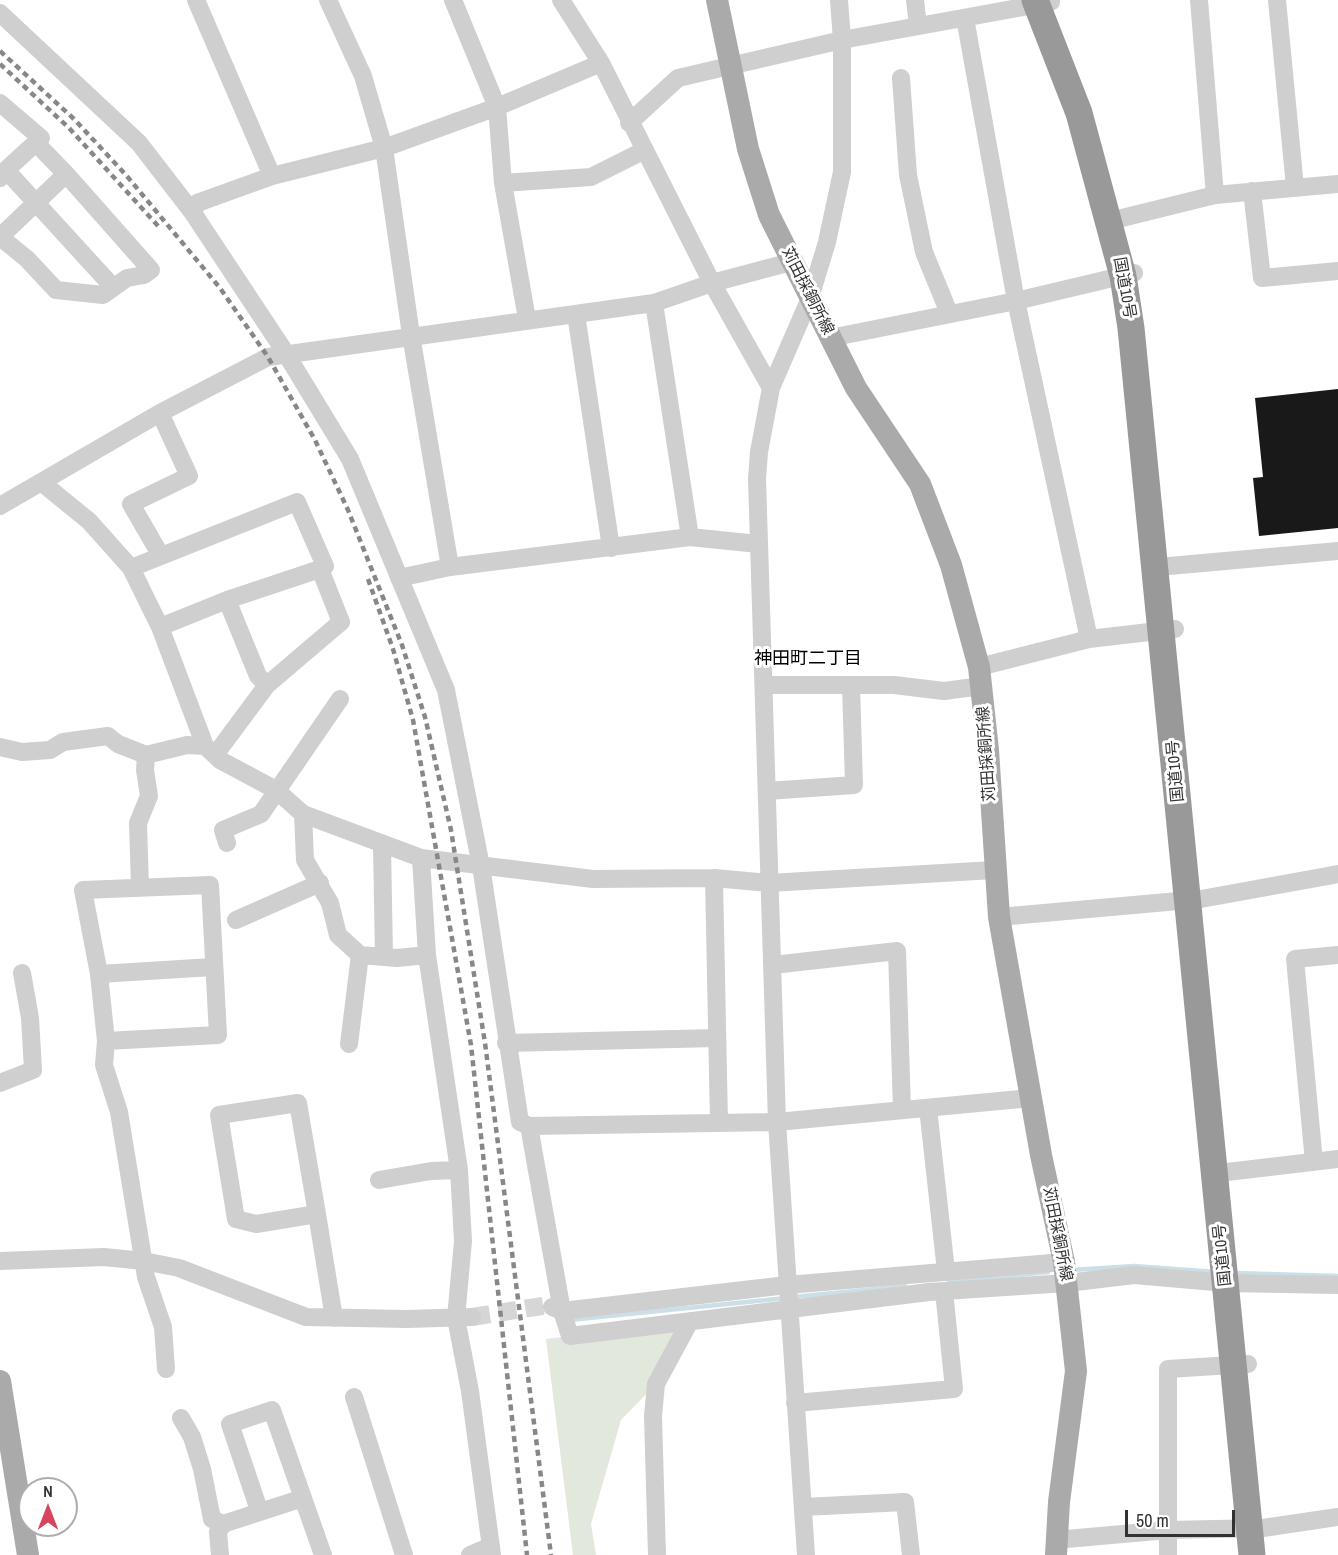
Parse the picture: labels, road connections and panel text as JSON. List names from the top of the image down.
{
  "streets": {
    "highway": ["国道10号"],
    "main road": ["苅田採銅所線"]
  },
  "districts": ["神田町二丁目"],
  "scale_bar": "50 m",
  "north": "top"
}
